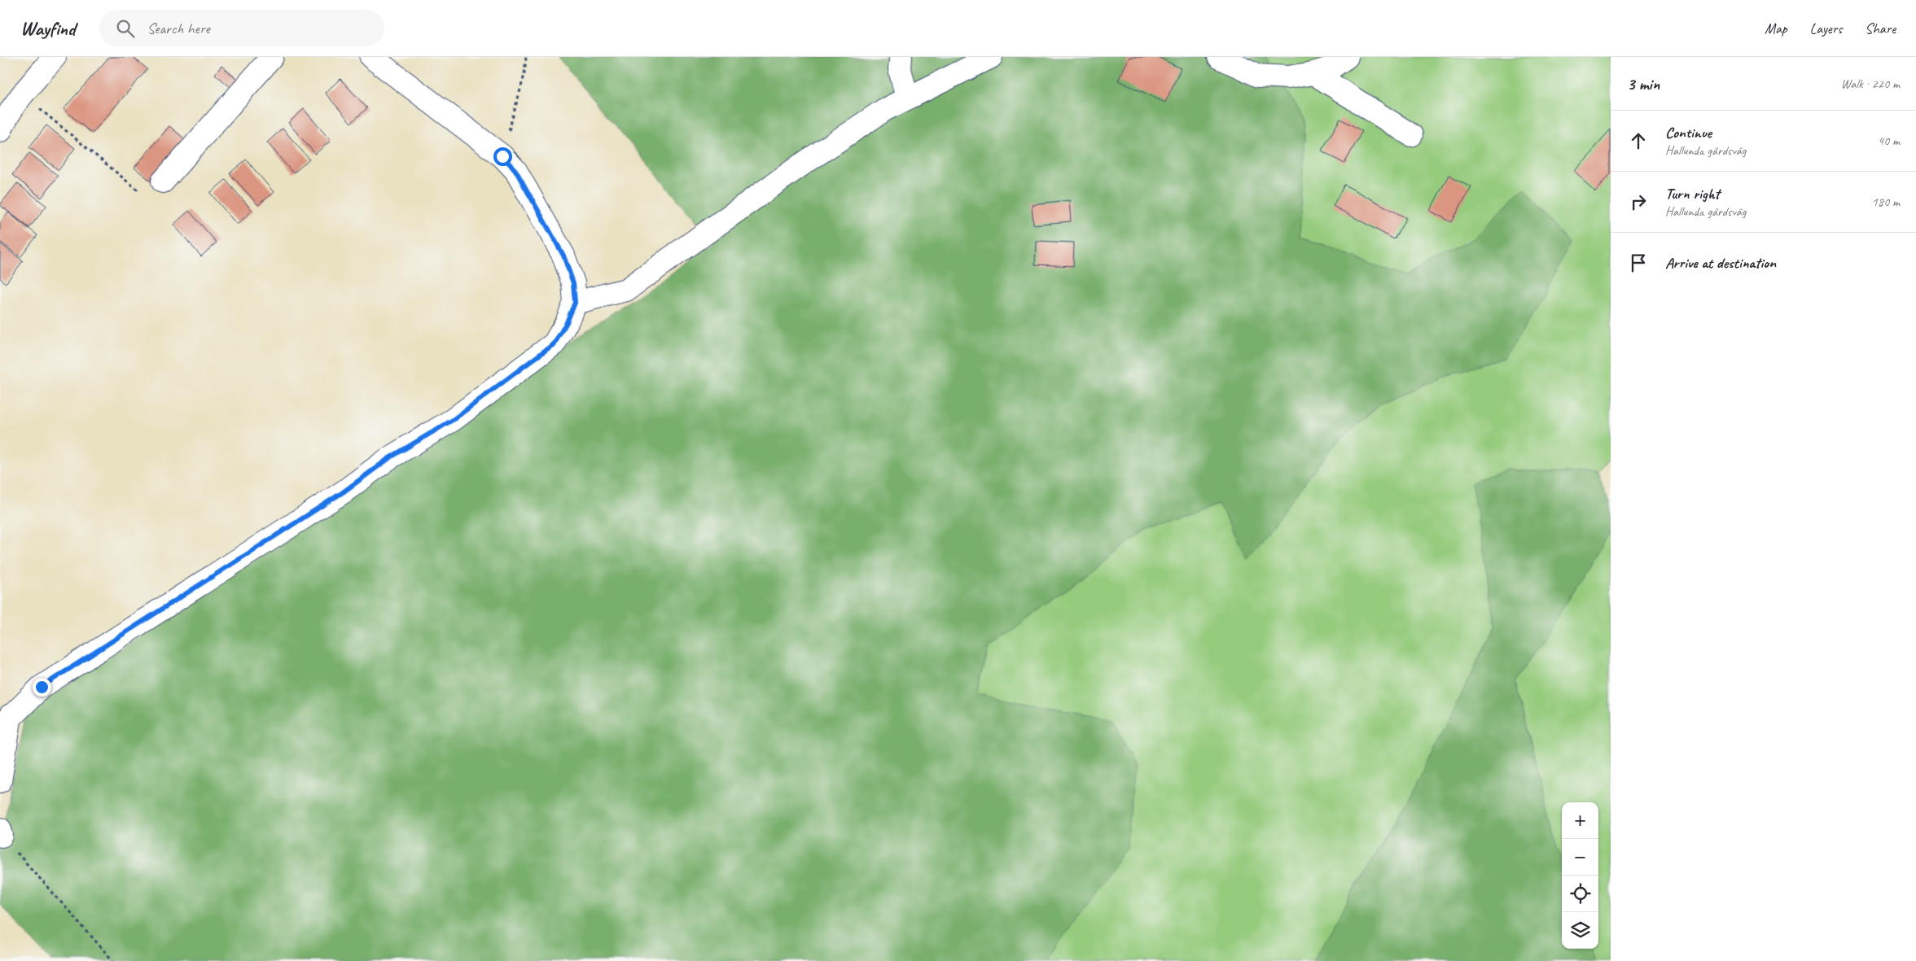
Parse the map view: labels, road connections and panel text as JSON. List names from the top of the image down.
{
  "page": {
    "header": "Wayfind",
    "search": "Search here",
    "nav": ["Map", "Layers", "Share"],
    "heading": ["3 min", "Walk · 220 m"],
    "list": [
      ["Continue", "Hallunda gårdsväg", "40 m"],
      ["Turn right", "Hallunda gårdsväg", "180 m"],
      "Arrive at destination"
    ],
    "map_buttons": ["+", "−"]
  }
}
